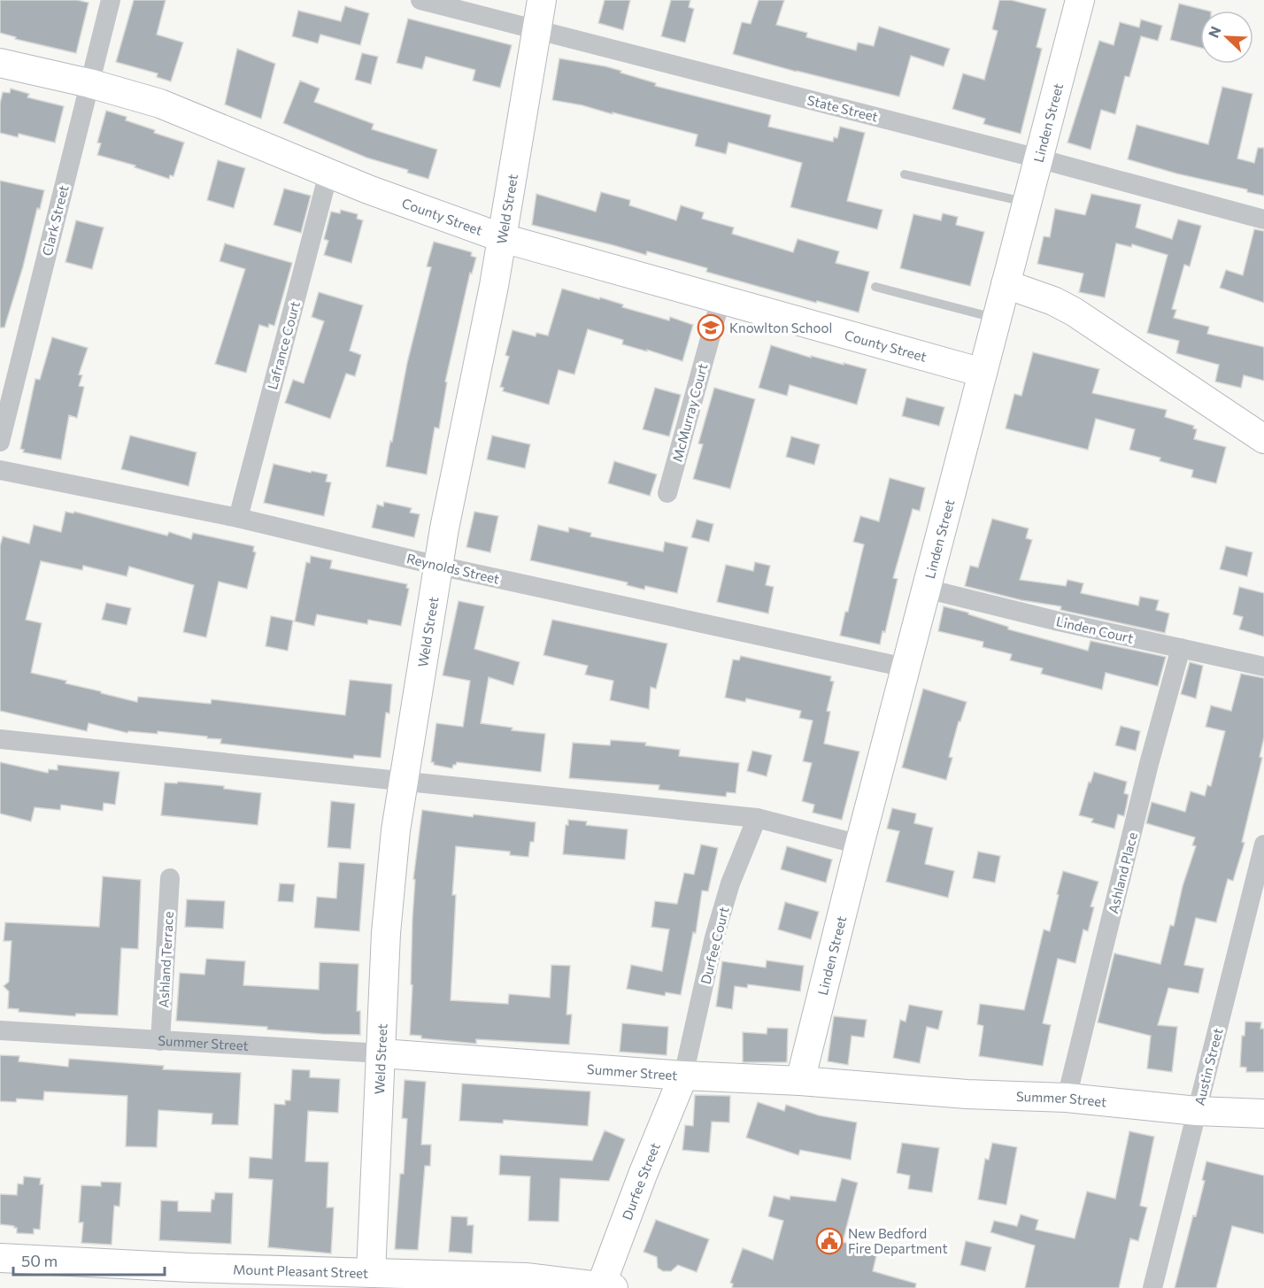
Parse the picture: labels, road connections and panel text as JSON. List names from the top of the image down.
{
  "streets": {
    "main road": [
      "Linden Street",
      "Weld Street",
      "County Street",
      "Summer Street",
      "Durfee Street",
      "Mount Pleasant Street"
    ],
    "street": [
      "State Street",
      "Clark Street",
      "Lafrance Court",
      "McMurray Court",
      "Reynolds Street",
      "Linden Court",
      "Ashland Place",
      "Durfee Court",
      "Ashland Terrace",
      "Austin Street"
    ]
  },
  "crossings": [
    ["State Street", "Linden Street"],
    ["State Street", "Weld Street"],
    ["Linden Street", "County Street"],
    ["Linden Street", "Reynolds Street"],
    ["Linden Street", "Linden Court"],
    ["Linden Street", "Summer Street"],
    ["Weld Street", "County Street"],
    ["Weld Street", "Reynolds Street"],
    ["Weld Street", "Summer Street"],
    ["Weld Street", "Mount Pleasant Street"],
    ["County Street", "Clark Street"],
    ["County Street", "Lafrance Court"],
    ["County Street", "McMurray Court"],
    ["Lafrance Court", "Reynolds Street"],
    ["Linden Court", "Ashland Place"],
    ["Ashland Place", "Summer Street"],
    ["Durfee Court", "Summer Street"],
    ["Durfee Court", "Durfee Street"],
    ["Ashland Terrace", "Summer Street"],
    ["Summer Street", "Austin Street"],
    ["Summer Street", "Durfee Street"],
    ["Durfee Street", "Mount Pleasant Street"]
  ],
  "places": {
    "school or university": ["Knowlton School"],
    "public building": ["New Bedford Fire Department"]
  },
  "scale_bar": "50 m",
  "north": "top left"
}
